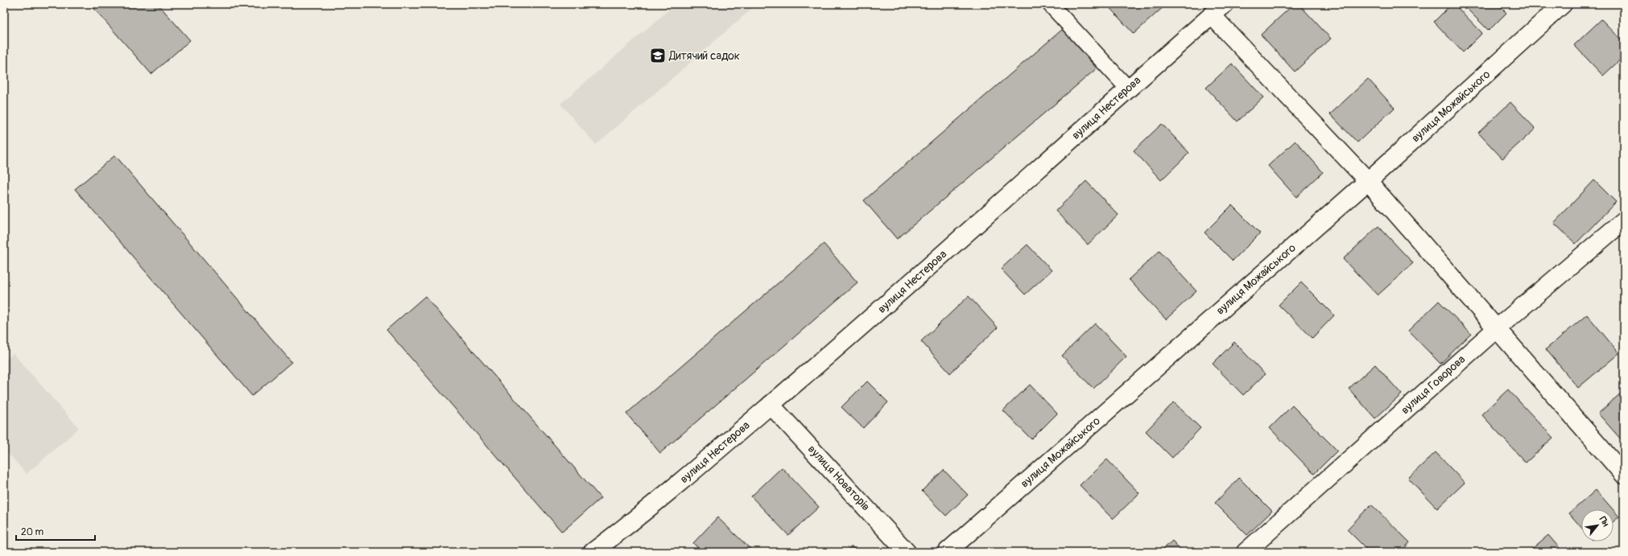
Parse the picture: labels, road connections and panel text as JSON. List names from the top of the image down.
{
  "streets": {
    "street": [
      "вулиця Можайського",
      "вулиця Нестерова",
      "вулиця Говорова",
      "вулиця Новаторів"
    ]
  },
  "crossings": [
    ["вулиця Нестерова", "вулиця Новаторів"]
  ],
  "places": {
    "school or university": ["Дитячий садок"]
  },
  "scale_bar": "20 m",
  "north": "top right"
}
